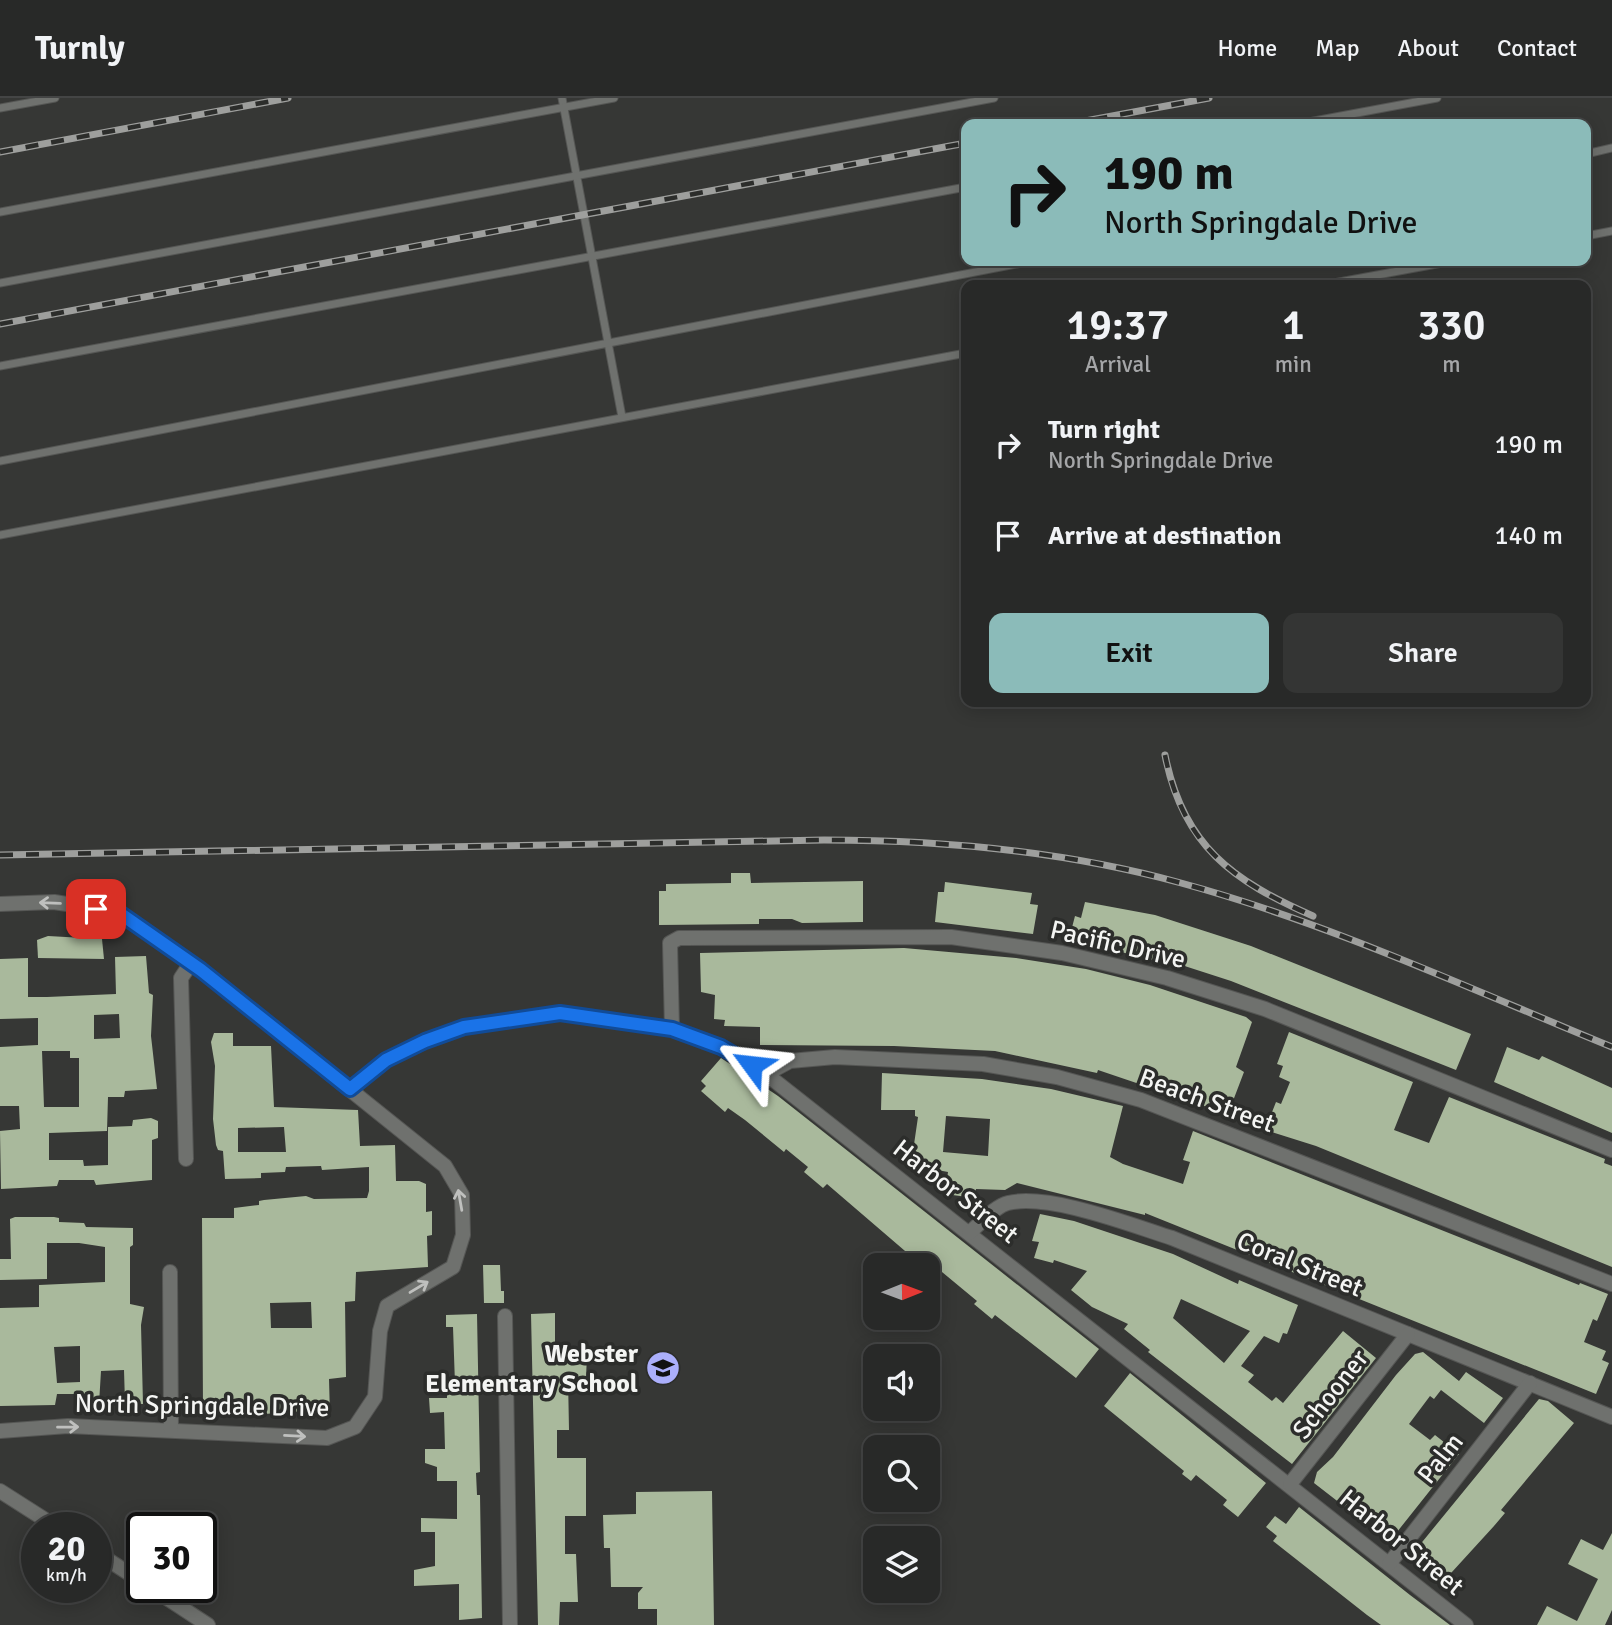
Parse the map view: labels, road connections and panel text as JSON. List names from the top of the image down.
{
  "streets": {
    "street": [
      "Pacific Drive",
      "Beach Street",
      "Harbor Street",
      "Coral Street",
      "Schooner",
      "North Springdale Drive",
      "Palm"
    ]
  },
  "crossings": [
    ["Pacific Drive", "Harbor Street"],
    ["Beach Street", "Harbor Street"],
    ["Harbor Street", "Coral Street"],
    ["Harbor Street", "Schooner"],
    ["Harbor Street", "North Springdale Drive"],
    ["Harbor Street", "Palm"],
    ["Coral Street", "Schooner"],
    ["Coral Street", "Palm"]
  ],
  "places": {
    "school or university": ["Webster Elementary School"]
  },
  "north": "right",
  "page": {
    "header": "Turnly",
    "nav": [
      "Home",
      "Map",
      "About",
      "Contact"
    ],
    "turn": ["190 m", "North Springdale Drive"],
    "eta": [
      "19:37",
      "Arrival",
      "1",
      "min",
      "330",
      "m"
    ],
    "list": [
      {
        "name": "Turn right",
        "note": "North Springdale Drive",
        "value": "190 m"
      },
      {
        "name": "Arrive at destination",
        "value": "140 m"
      }
    ],
    "buttons": ["Exit", "Share"],
    "speed": "20 km/h",
    "limit": "30"
  }
}
